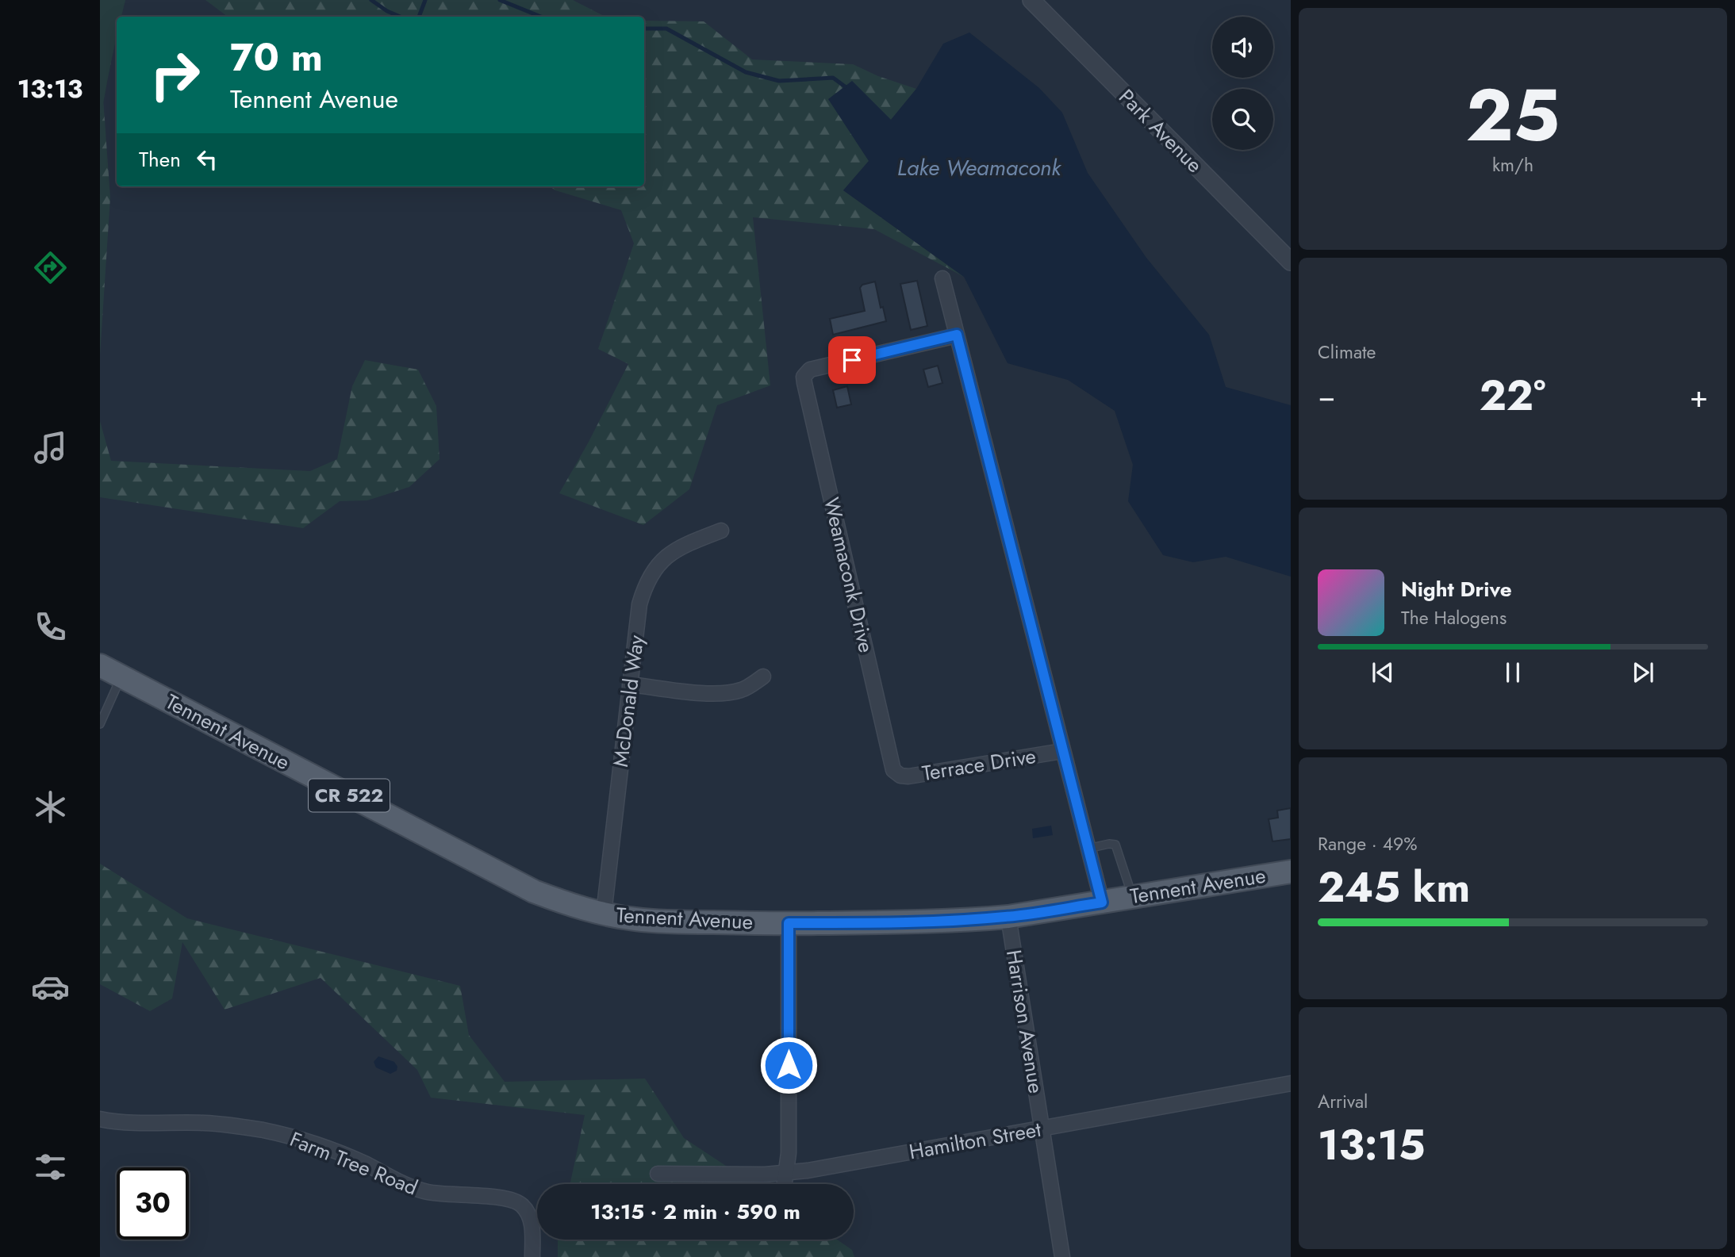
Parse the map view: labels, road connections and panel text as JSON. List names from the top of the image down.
{
  "streets": {
    "main road": ["Tennent Avenue", "CR 522"],
    "street": [
      "Park Avenue",
      "Weamaconk Drive",
      "McDonald Way",
      "Terrace Drive",
      "Harrison Avenue",
      "Hamilton Street",
      "Farm Tree Road"
    ]
  },
  "crossings": [
    ["Weamaconk Drive", "Terrace Drive"],
    ["McDonald Way", "Tennent Avenue"],
    ["Tennent Avenue", "Harrison Avenue"],
    ["Harrison Avenue", "Hamilton Street"]
  ],
  "water": ["Lake Weamaconk"],
  "page": {
    "tabs": "13:13",
    "tile": [
      ["25", "km/h"],
      "Climate",
      ["Range · 49%", "245 km"],
      ["Arrival", "13:15"]
    ],
    "turn": ["70 m", "Tennent Avenue"],
    "then": "Then",
    "heat": ["−", "22°", "+"],
    "song": ["Night Drive", "The Halogens"],
    "limit": "30",
    "trip": "13:15 · 2 min · 590 m"
  }
}
